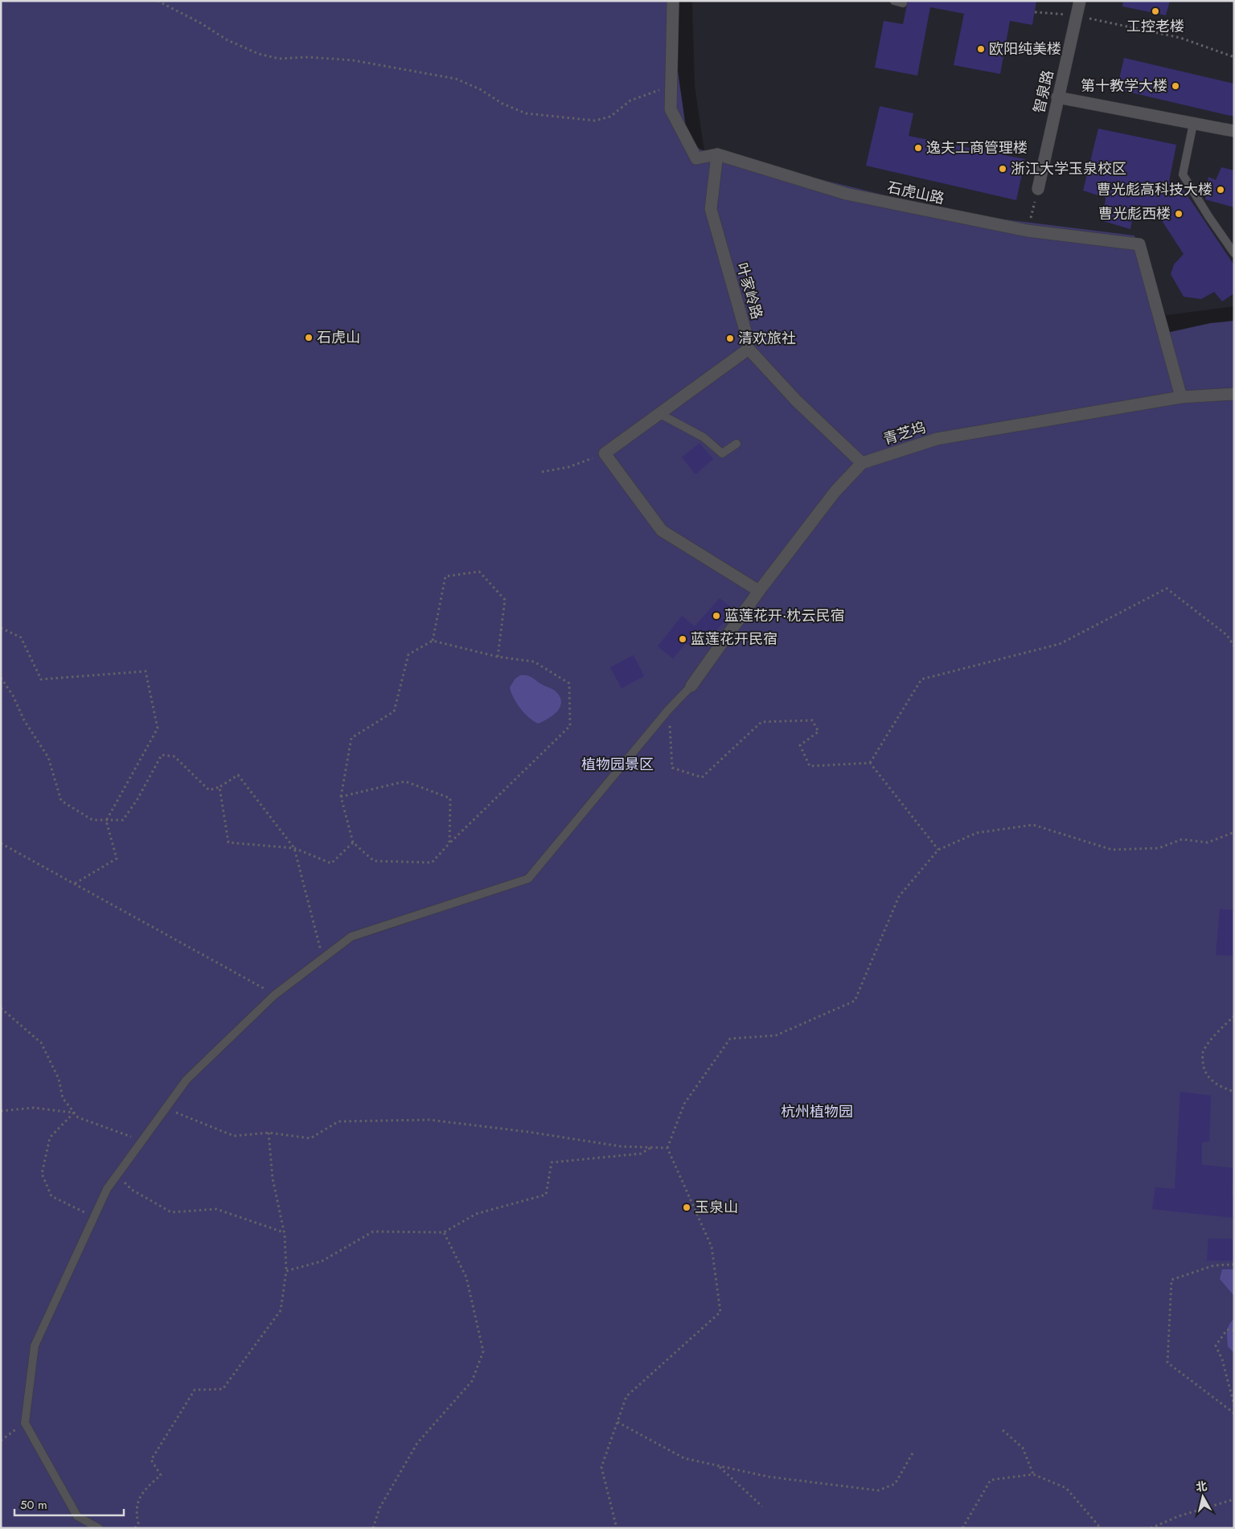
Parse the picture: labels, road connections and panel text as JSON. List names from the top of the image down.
{
  "streets": {
    "street": [
      "智泉路",
      "石虎山路",
      "叶家岭路",
      "青芝坞"
    ]
  },
  "crossings": [
    ["石虎山路", "叶家岭路"],
    ["石虎山路", "青芝坞"]
  ],
  "parks": ["植物园景区", "杭州植物园"],
  "places": [
    "工控老楼",
    "欧阳纯美楼",
    "第十教学大楼",
    "逸夫工商管理楼",
    "浙江大学玉泉校区",
    "曹光彪高科技大楼",
    "曹光彪西楼",
    "石虎山",
    "清欢旅社",
    "蓝莲花开·枕云民宿",
    "蓝莲花开民宿",
    "玉泉山"
  ],
  "scale_bar": "50 m",
  "north": "top"
}
